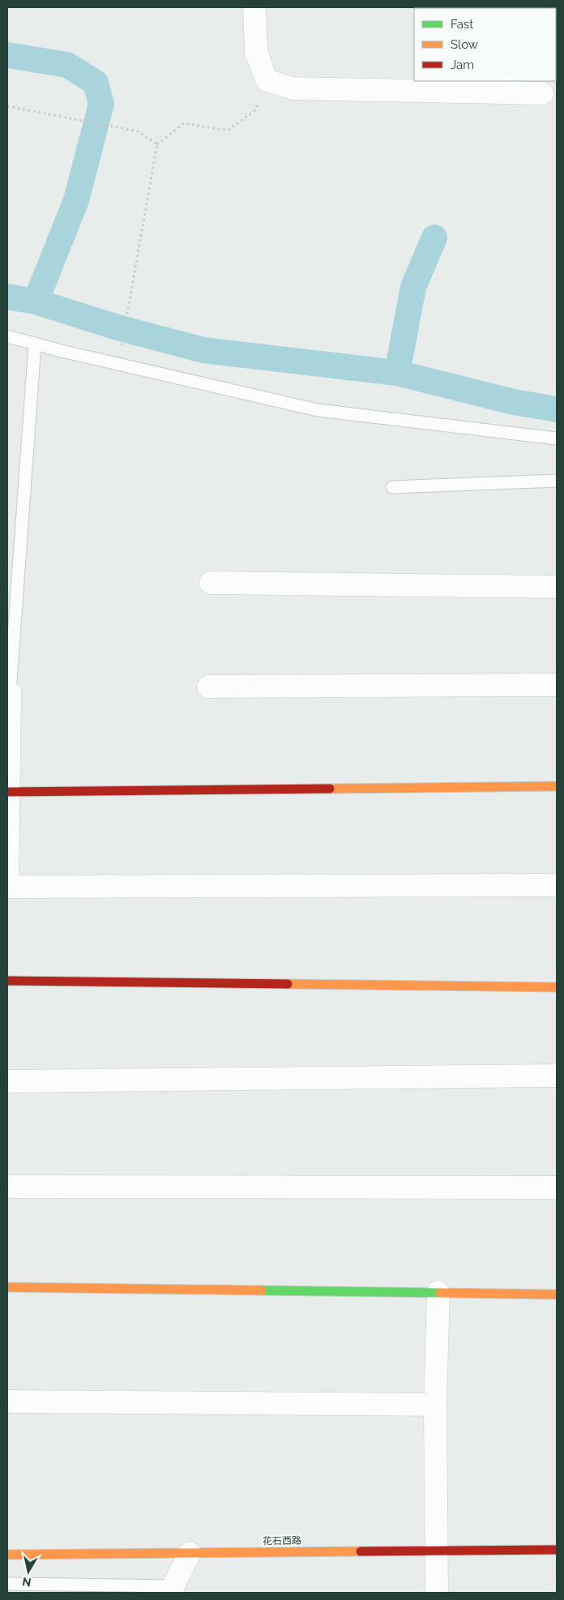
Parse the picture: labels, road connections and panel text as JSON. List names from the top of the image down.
{
  "streets": {
    "street": ["花石西路"]
  },
  "legend": ["Fast", "Slow", "Jam"],
  "north": "bottom"
}
